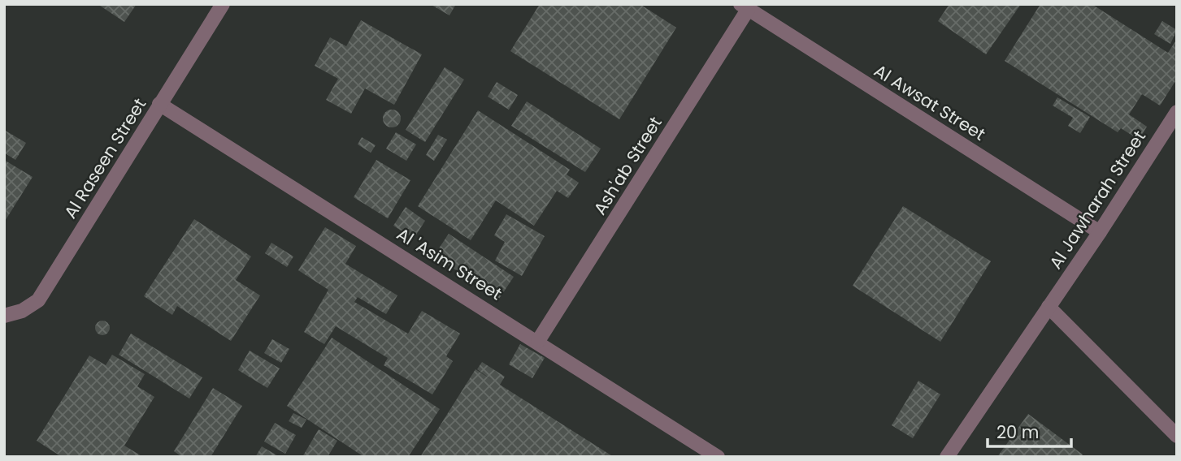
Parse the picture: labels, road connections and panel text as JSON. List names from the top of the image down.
{
  "streets": {
    "street": [
      "Al Awsat Street",
      "Al Raseen Street",
      "Ash'ab Street",
      "Al Jawharah Street",
      "Al 'Asim Street"
    ]
  },
  "crossings": [
    ["Al Awsat Street", "Ash'ab Street"],
    ["Al Awsat Street", "Al Jawharah Street"],
    ["Al Raseen Street", "Al 'Asim Street"],
    ["Ash'ab Street", "Al 'Asim Street"]
  ],
  "scale_bar": "20 m"
}
